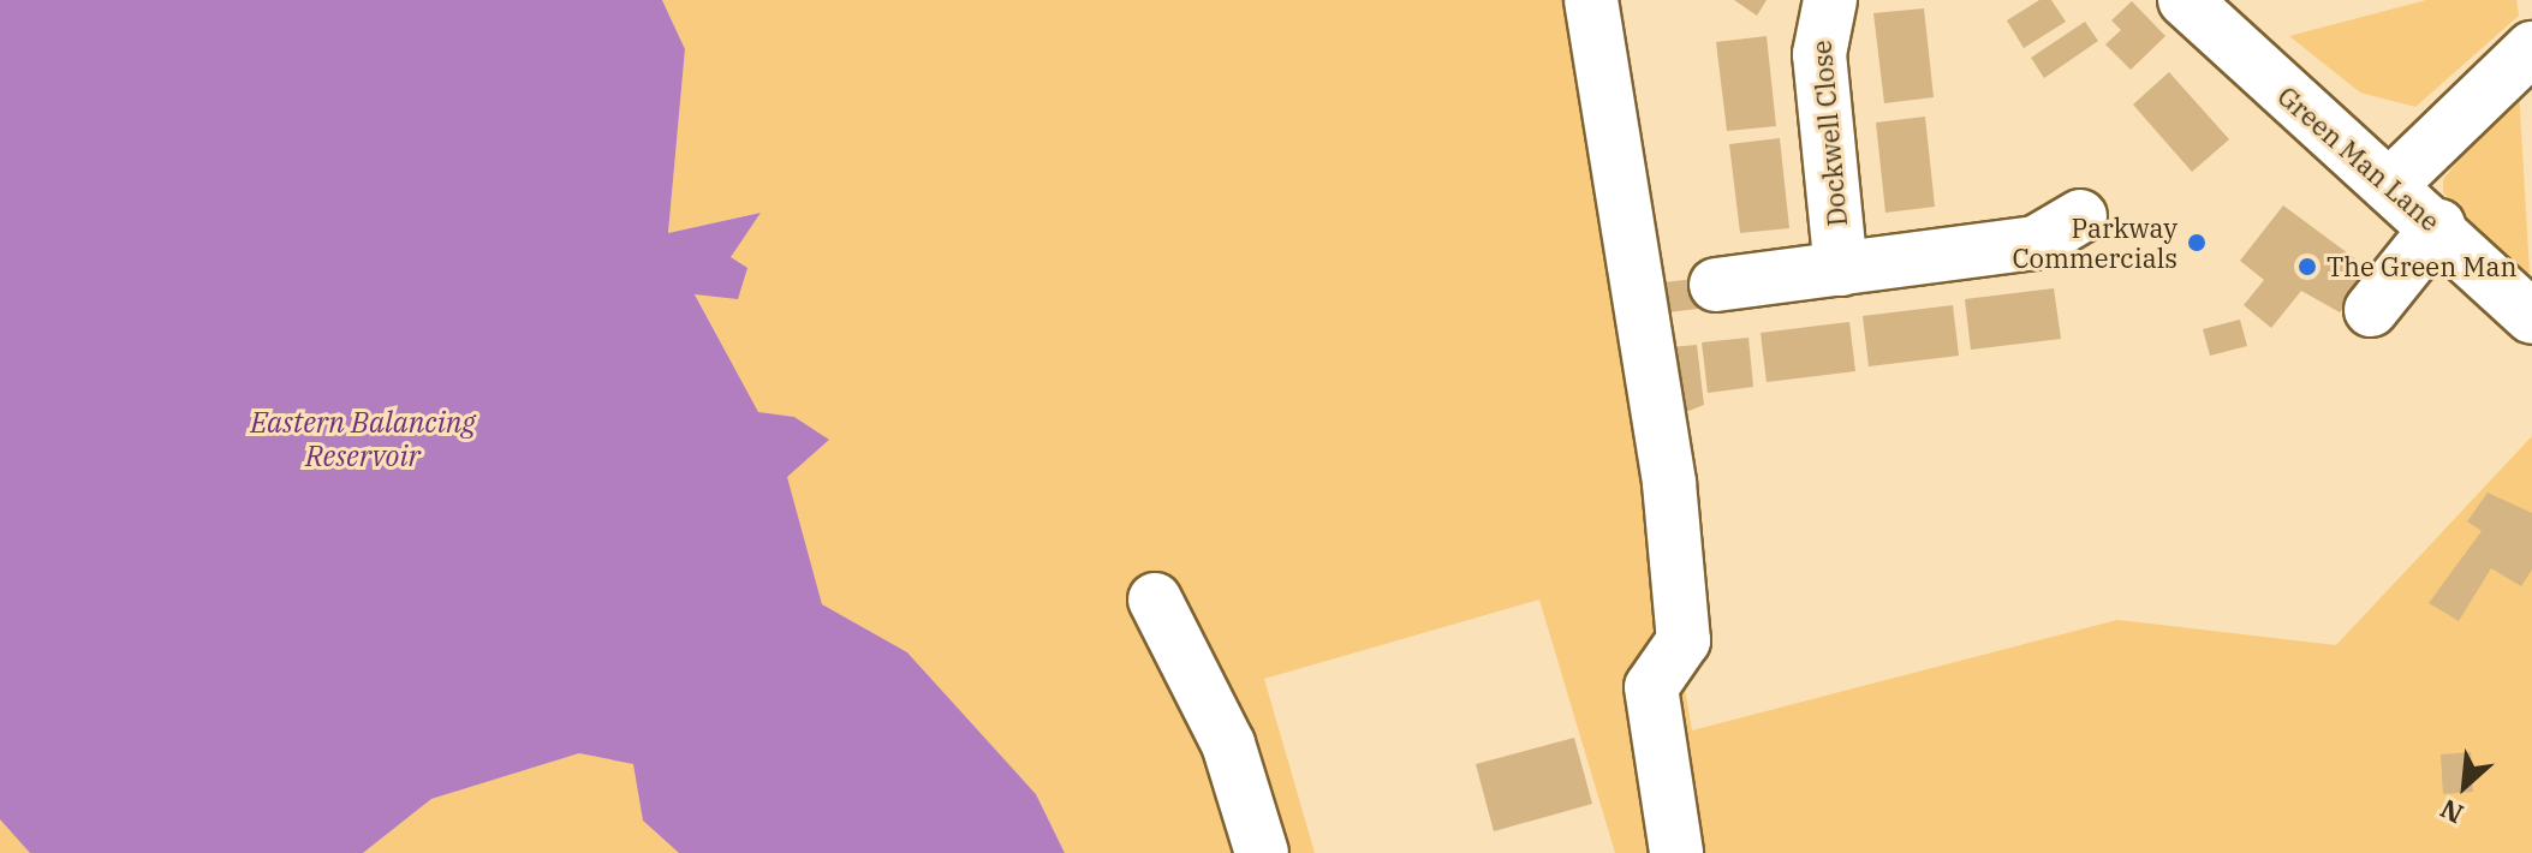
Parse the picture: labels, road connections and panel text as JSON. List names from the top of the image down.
{
  "streets": {
    "street": ["Dockwell Close", "Green Man Lane"]
  },
  "water": ["Eastern Balancing Reservoir"],
  "places": ["Parkway Commercials", "The Green Man"],
  "north": "bottom left"
}
